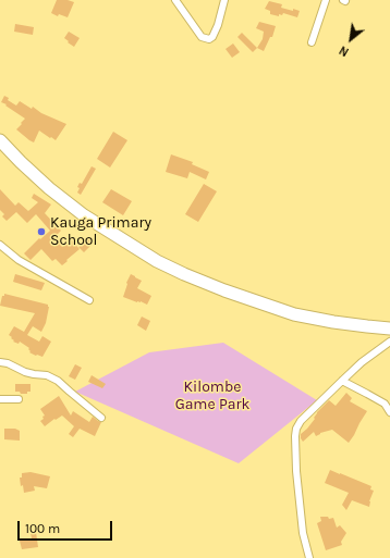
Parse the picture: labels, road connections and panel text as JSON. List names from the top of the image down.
{
  "parks": ["Kilombe Game Park"],
  "places": ["Kauga Primary School"],
  "scale_bar": "100 m",
  "north": "bottom left"
}
